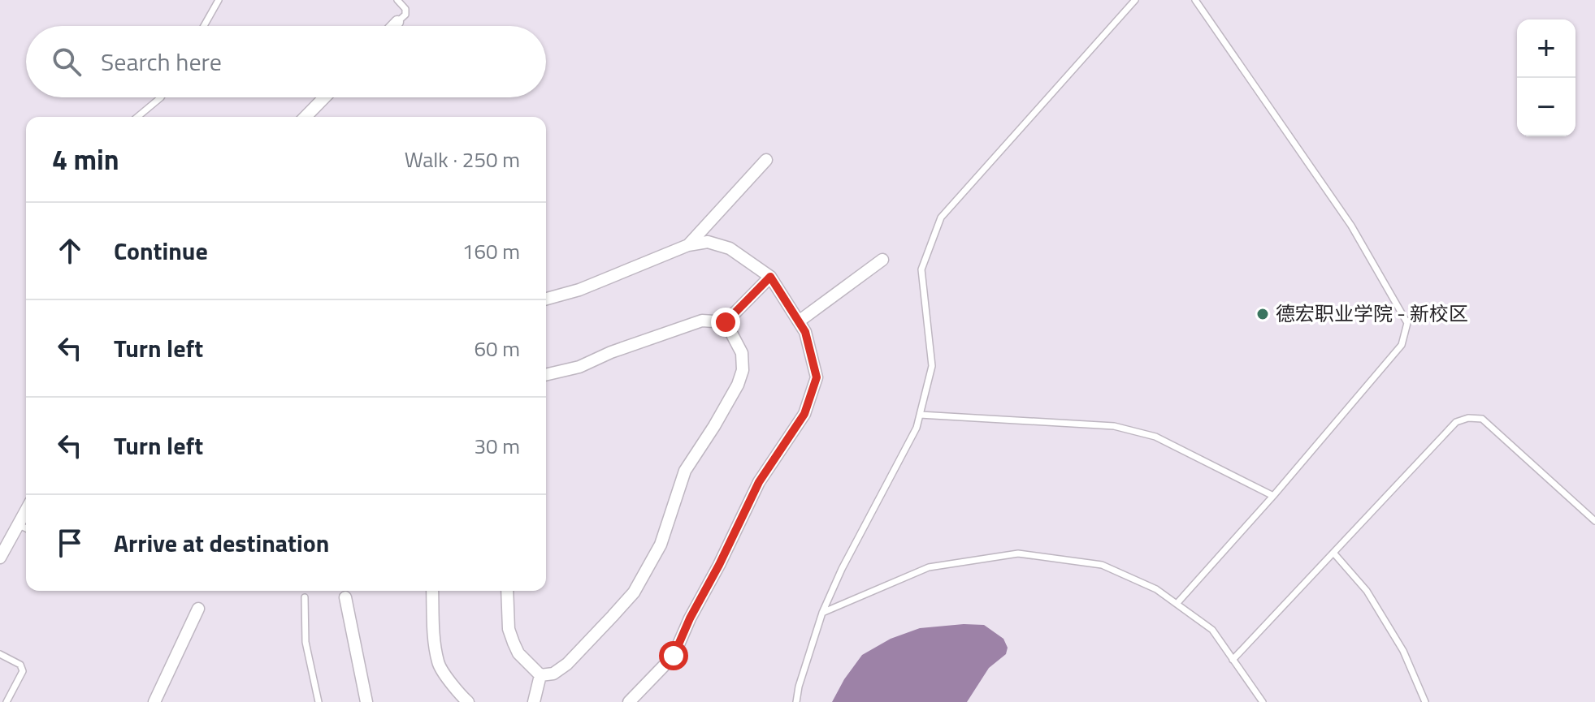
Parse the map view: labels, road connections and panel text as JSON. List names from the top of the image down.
{
  "places": ["德宏职业学院 - 新校区"],
  "page": {
    "map_buttons": ["+", "−"],
    "search": "Search here",
    "heading": ["4 min", "Walk · 250 m"],
    "list": [
      ["Continue", "160 m"],
      ["Turn left", "60 m"],
      ["Turn left", "30 m"],
      "Arrive at destination"
    ]
  }
}
